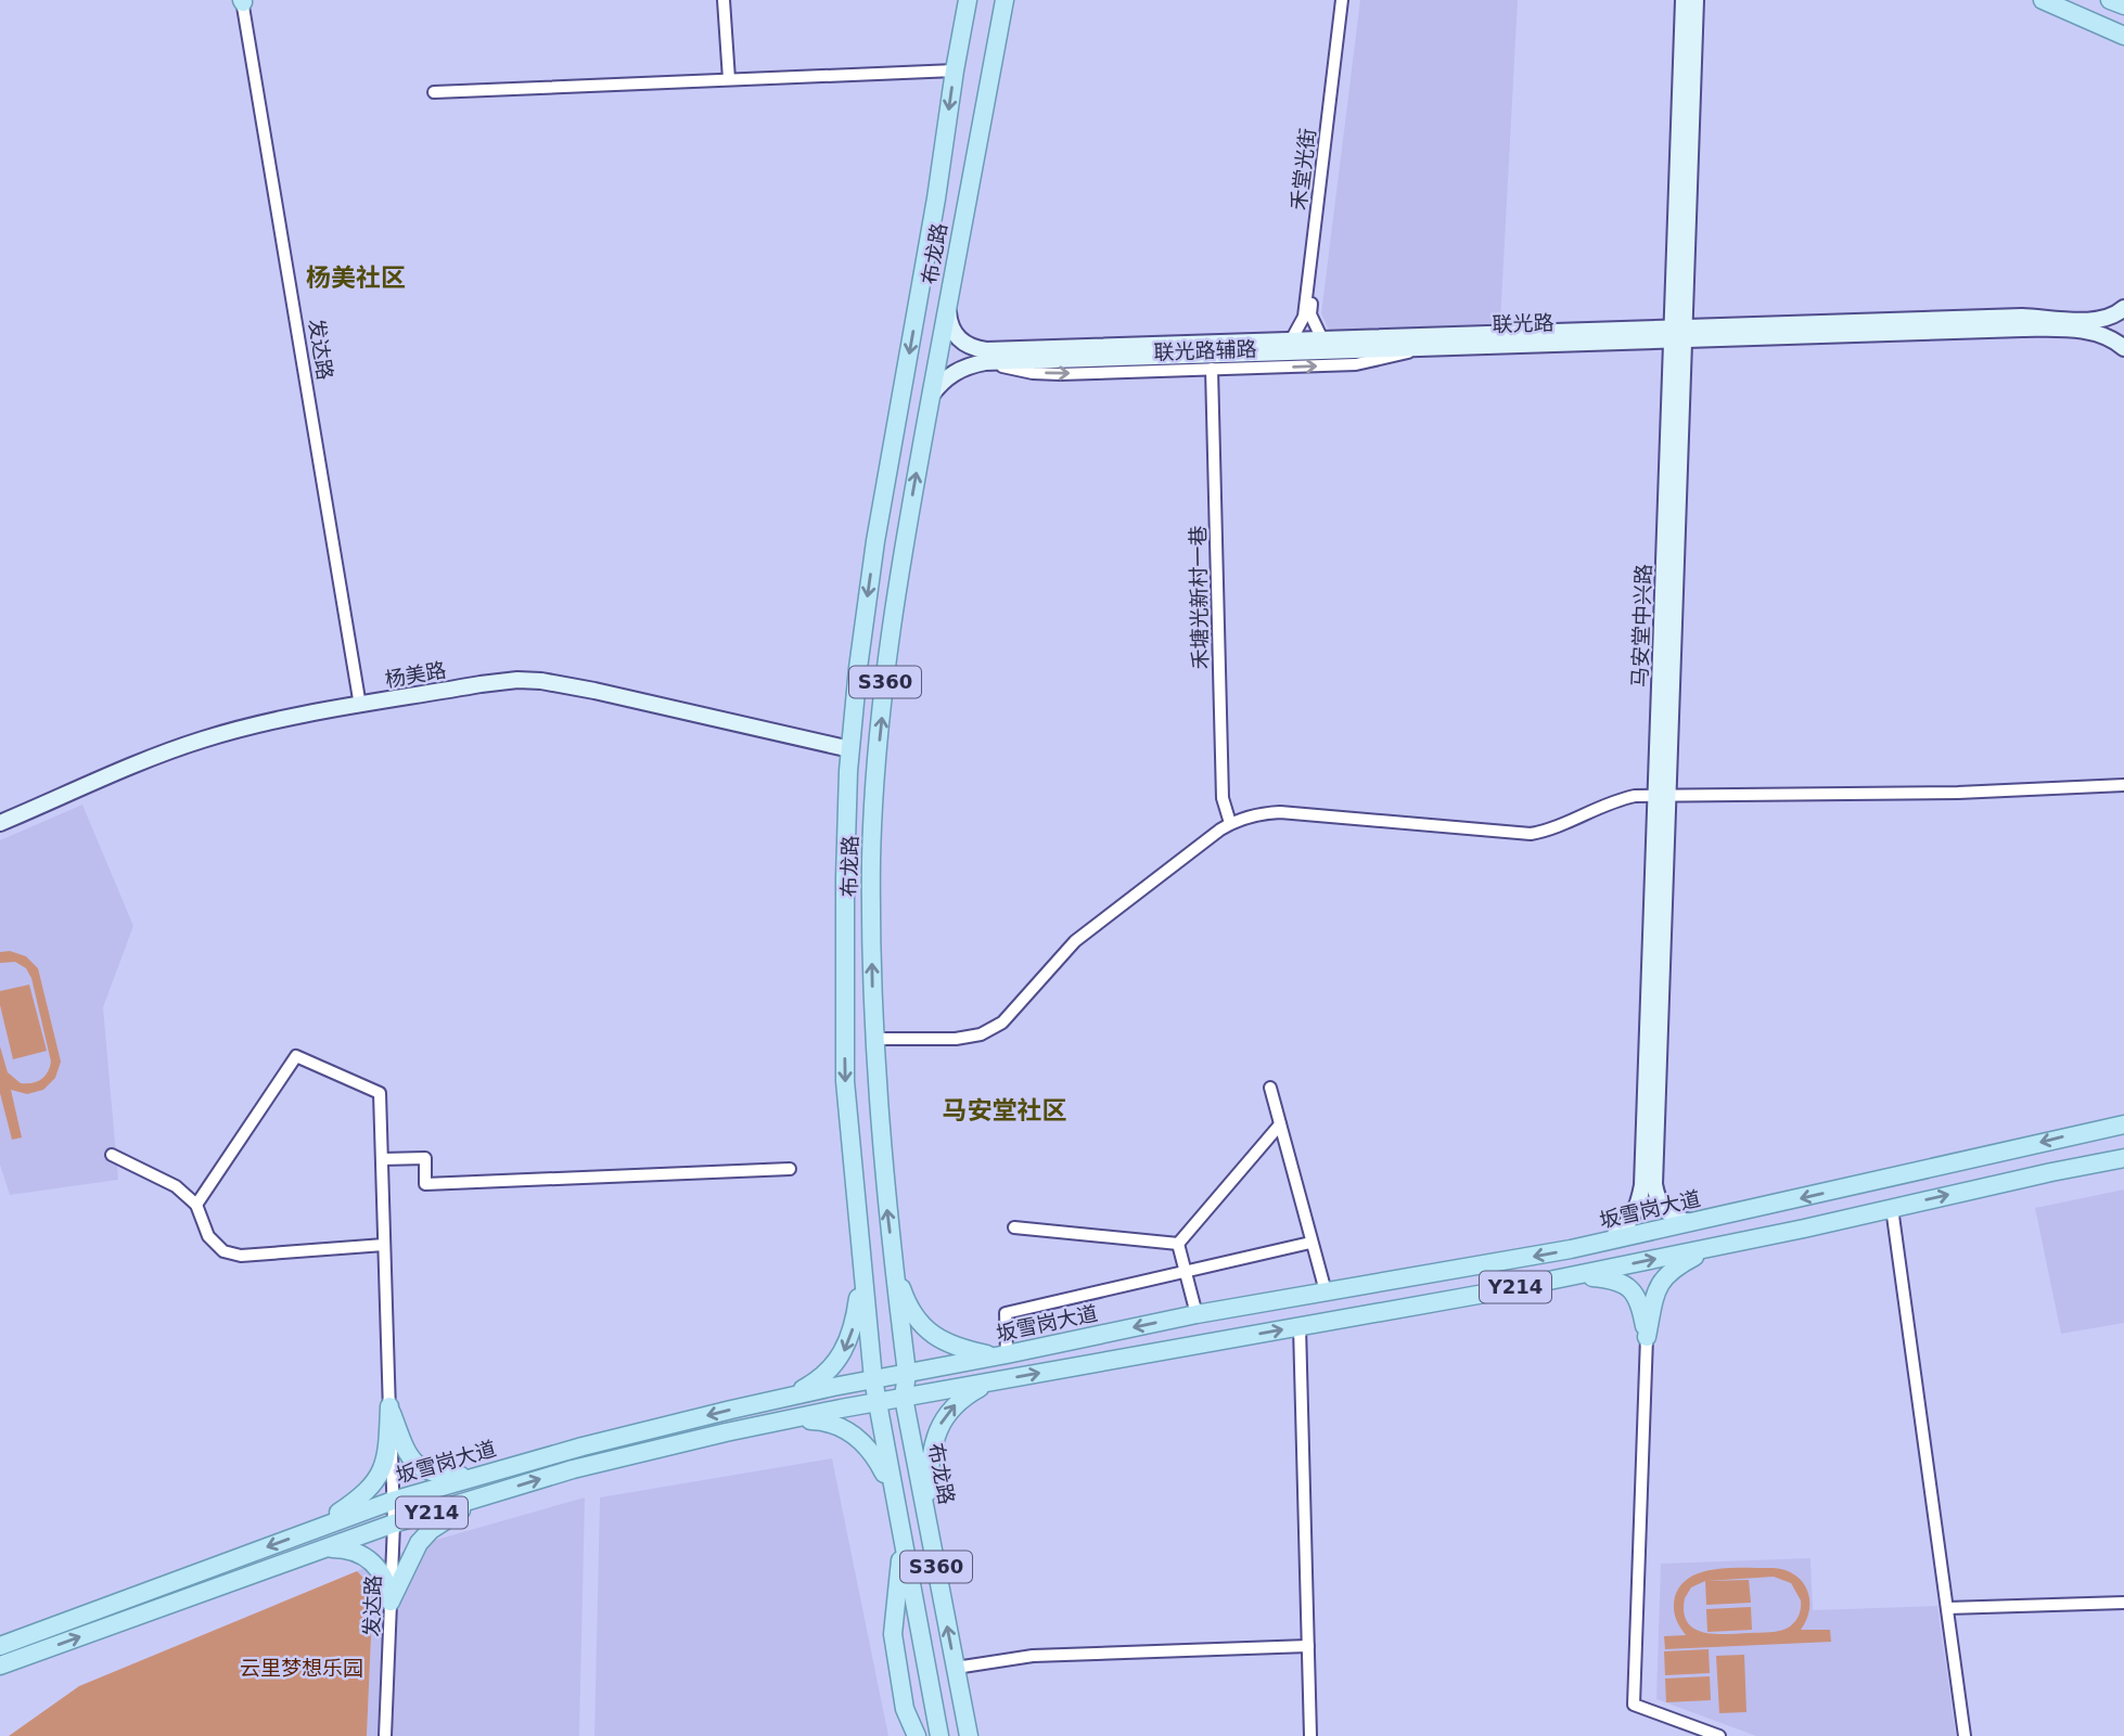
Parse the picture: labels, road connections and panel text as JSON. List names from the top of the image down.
{
  "streets": {
    "main road": [
      "布龙路",
      "S360",
      "坂雪岗大道",
      "Y214"
    ],
    "street": [
      "禾堂光街",
      "联光路",
      "发达路",
      "联光路辅路",
      "禾塘光新村一巷",
      "马安堂中兴路",
      "杨美路"
    ]
  },
  "crossings": [
    ["禾堂光街", "联光路"],
    ["布龙路", "联光路"],
    ["布龙路", "杨美路"],
    ["布龙路", "坂雪岗大道"],
    ["联光路", "联光路辅路"],
    ["联光路", "马安堂中兴路"],
    ["发达路", "杨美路"],
    ["发达路", "坂雪岗大道"],
    ["联光路辅路", "禾塘光新村一巷"],
    ["马安堂中兴路", "坂雪岗大道"]
  ],
  "one_way": ["联光路辅路"],
  "districts": ["杨美社区", "马安堂社区"],
  "parks": ["云里梦想乐园"]
}
